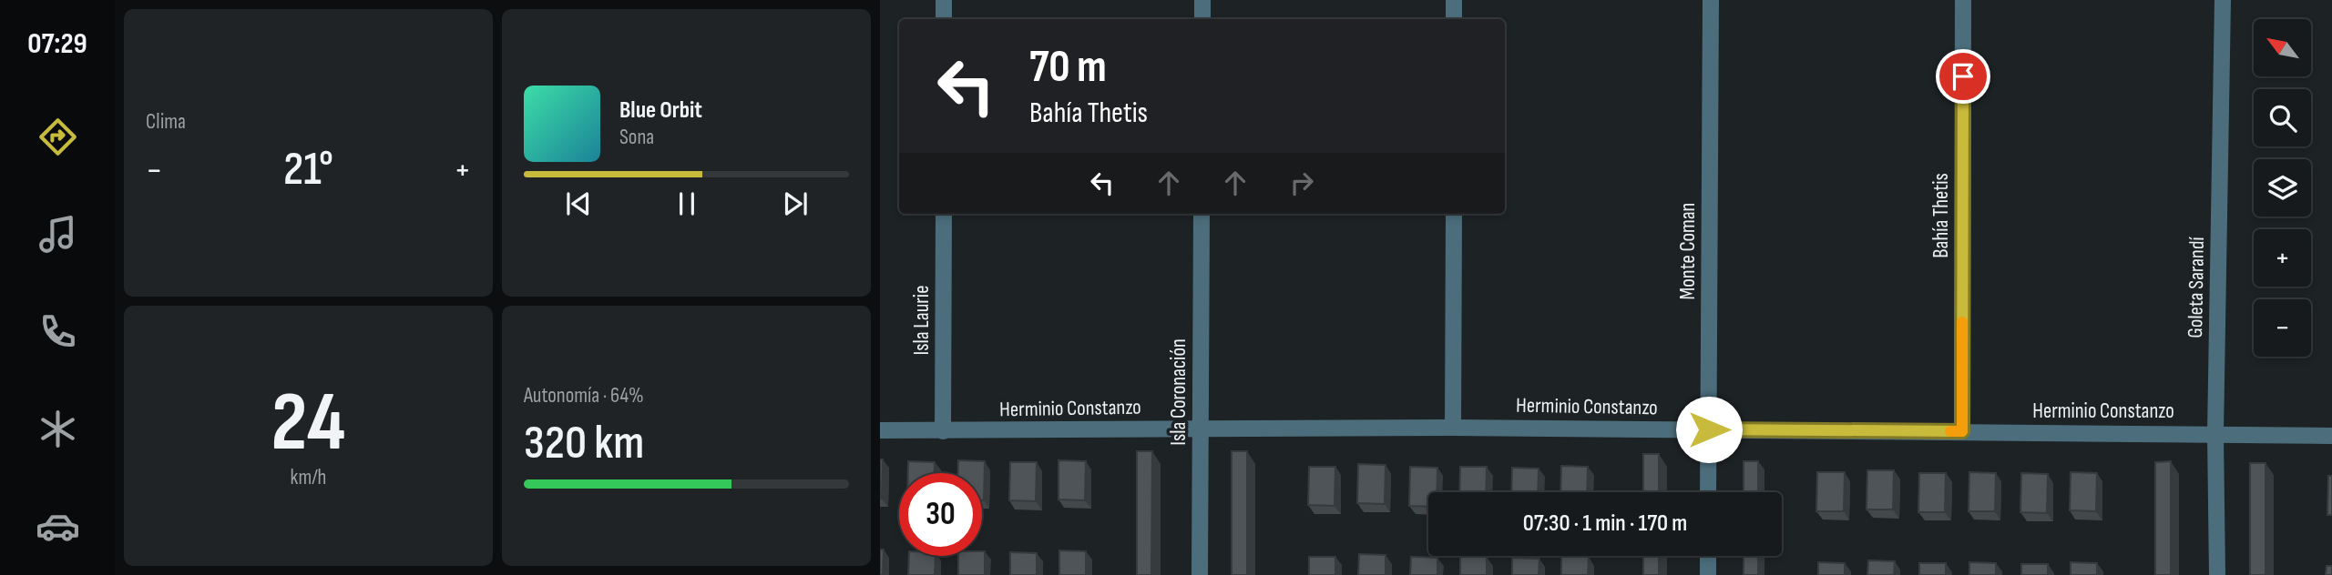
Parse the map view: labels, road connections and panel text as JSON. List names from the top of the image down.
{
  "streets": {
    "street": [
      "Bahía Thetis",
      "Monte Coman",
      "Goleta Sarandí",
      "Isla Laurie",
      "Isla Coronación",
      "Herminio Constanzo"
    ]
  },
  "crossings": [
    ["Bahía Thetis", "Herminio Constanzo"],
    ["Monte Coman", "Herminio Constanzo"],
    ["Goleta Sarandí", "Herminio Constanzo"],
    ["Isla Laurie", "Herminio Constanzo"],
    ["Isla Coronación", "Herminio Constanzo"]
  ],
  "north": "top left",
  "page": {
    "tabs": "07:29",
    "tile": [
      "Clima",
      ["24", "km/h"],
      ["Autonomía · 64%", "320 km"]
    ],
    "map_buttons": ["+", "−"],
    "turn": ["70 m", "Bahía Thetis"],
    "song": ["Blue Orbit", "Sona"],
    "heat": ["−", "21°", "+"],
    "limit": "30",
    "trip": "07:30 · 1 min · 170 m"
  }
}
